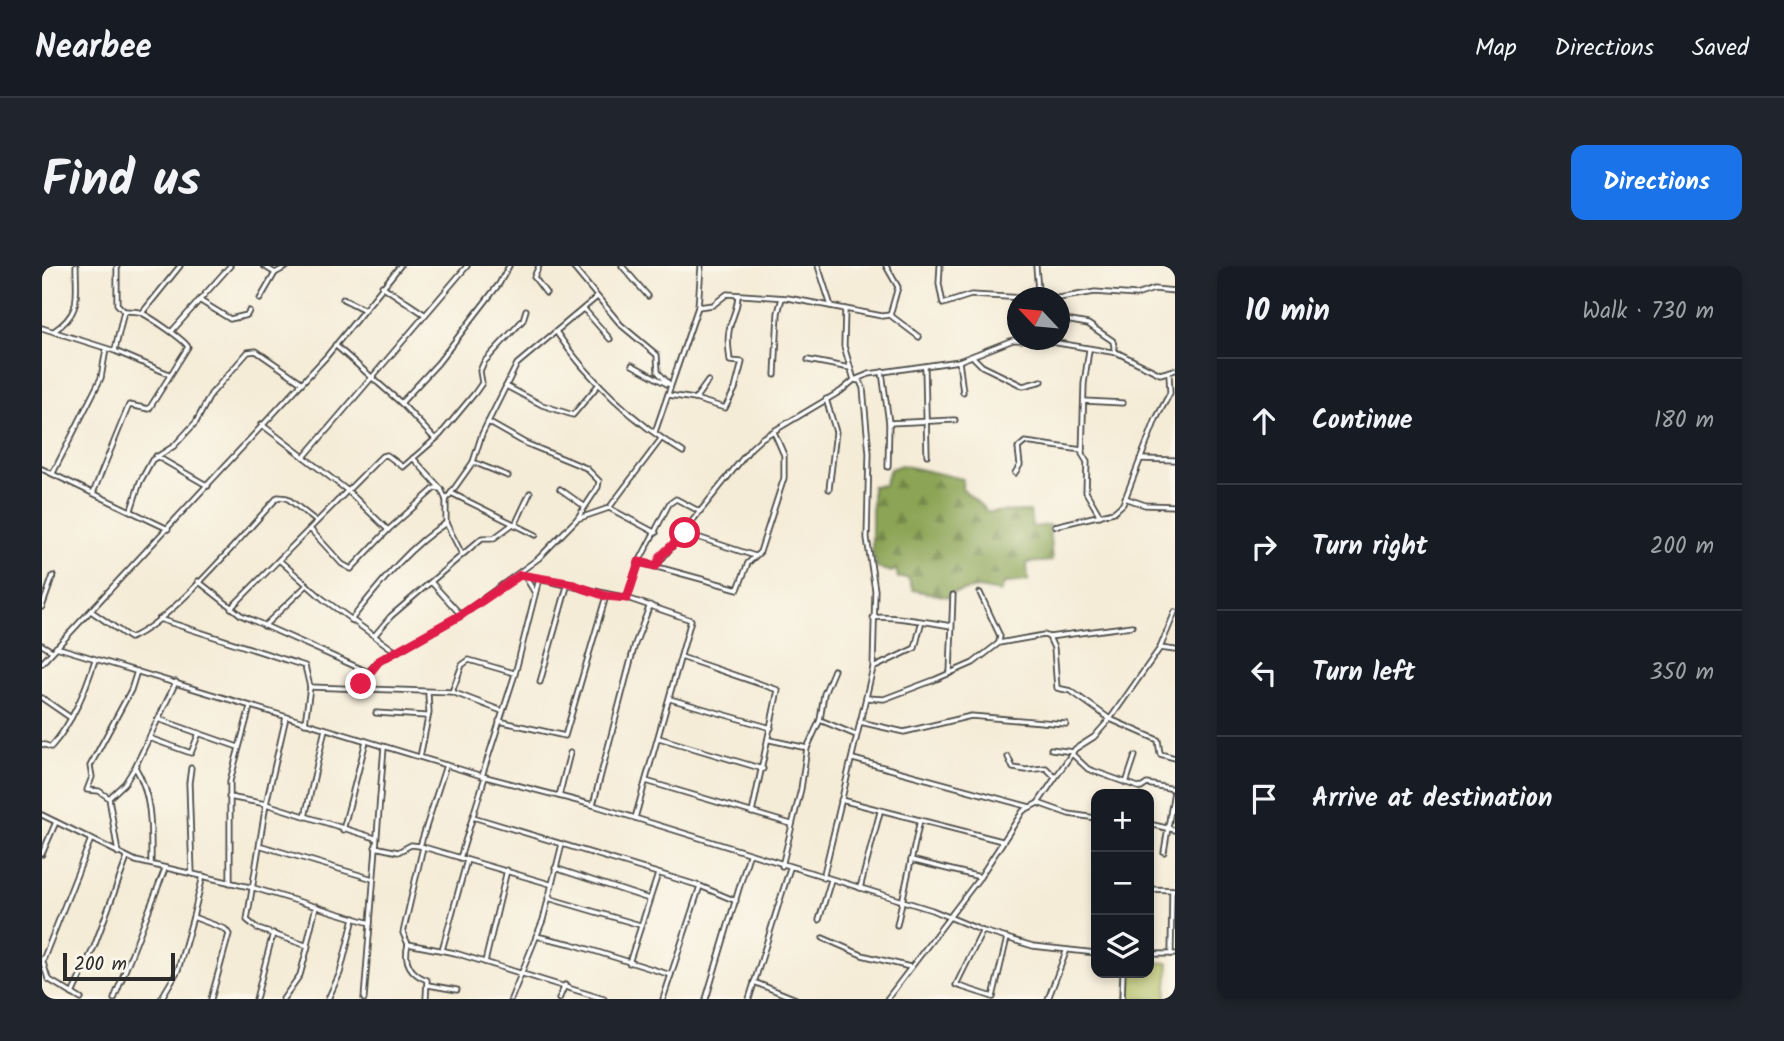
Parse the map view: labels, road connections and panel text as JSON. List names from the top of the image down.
{
  "scale_bar": "200 m",
  "north": "top left",
  "page": {
    "header": "Nearbee",
    "nav": ["Map", "Directions", "Saved"],
    "title": "Find us",
    "buttons": "Directions",
    "heading": ["10 min", "Walk · 730 m"],
    "list": [
      ["Continue", "180 m"],
      ["Turn right", "200 m"],
      ["Turn left", "350 m"],
      "Arrive at destination"
    ],
    "map_buttons": ["+", "−"],
    "scale": "200 m"
  }
}
